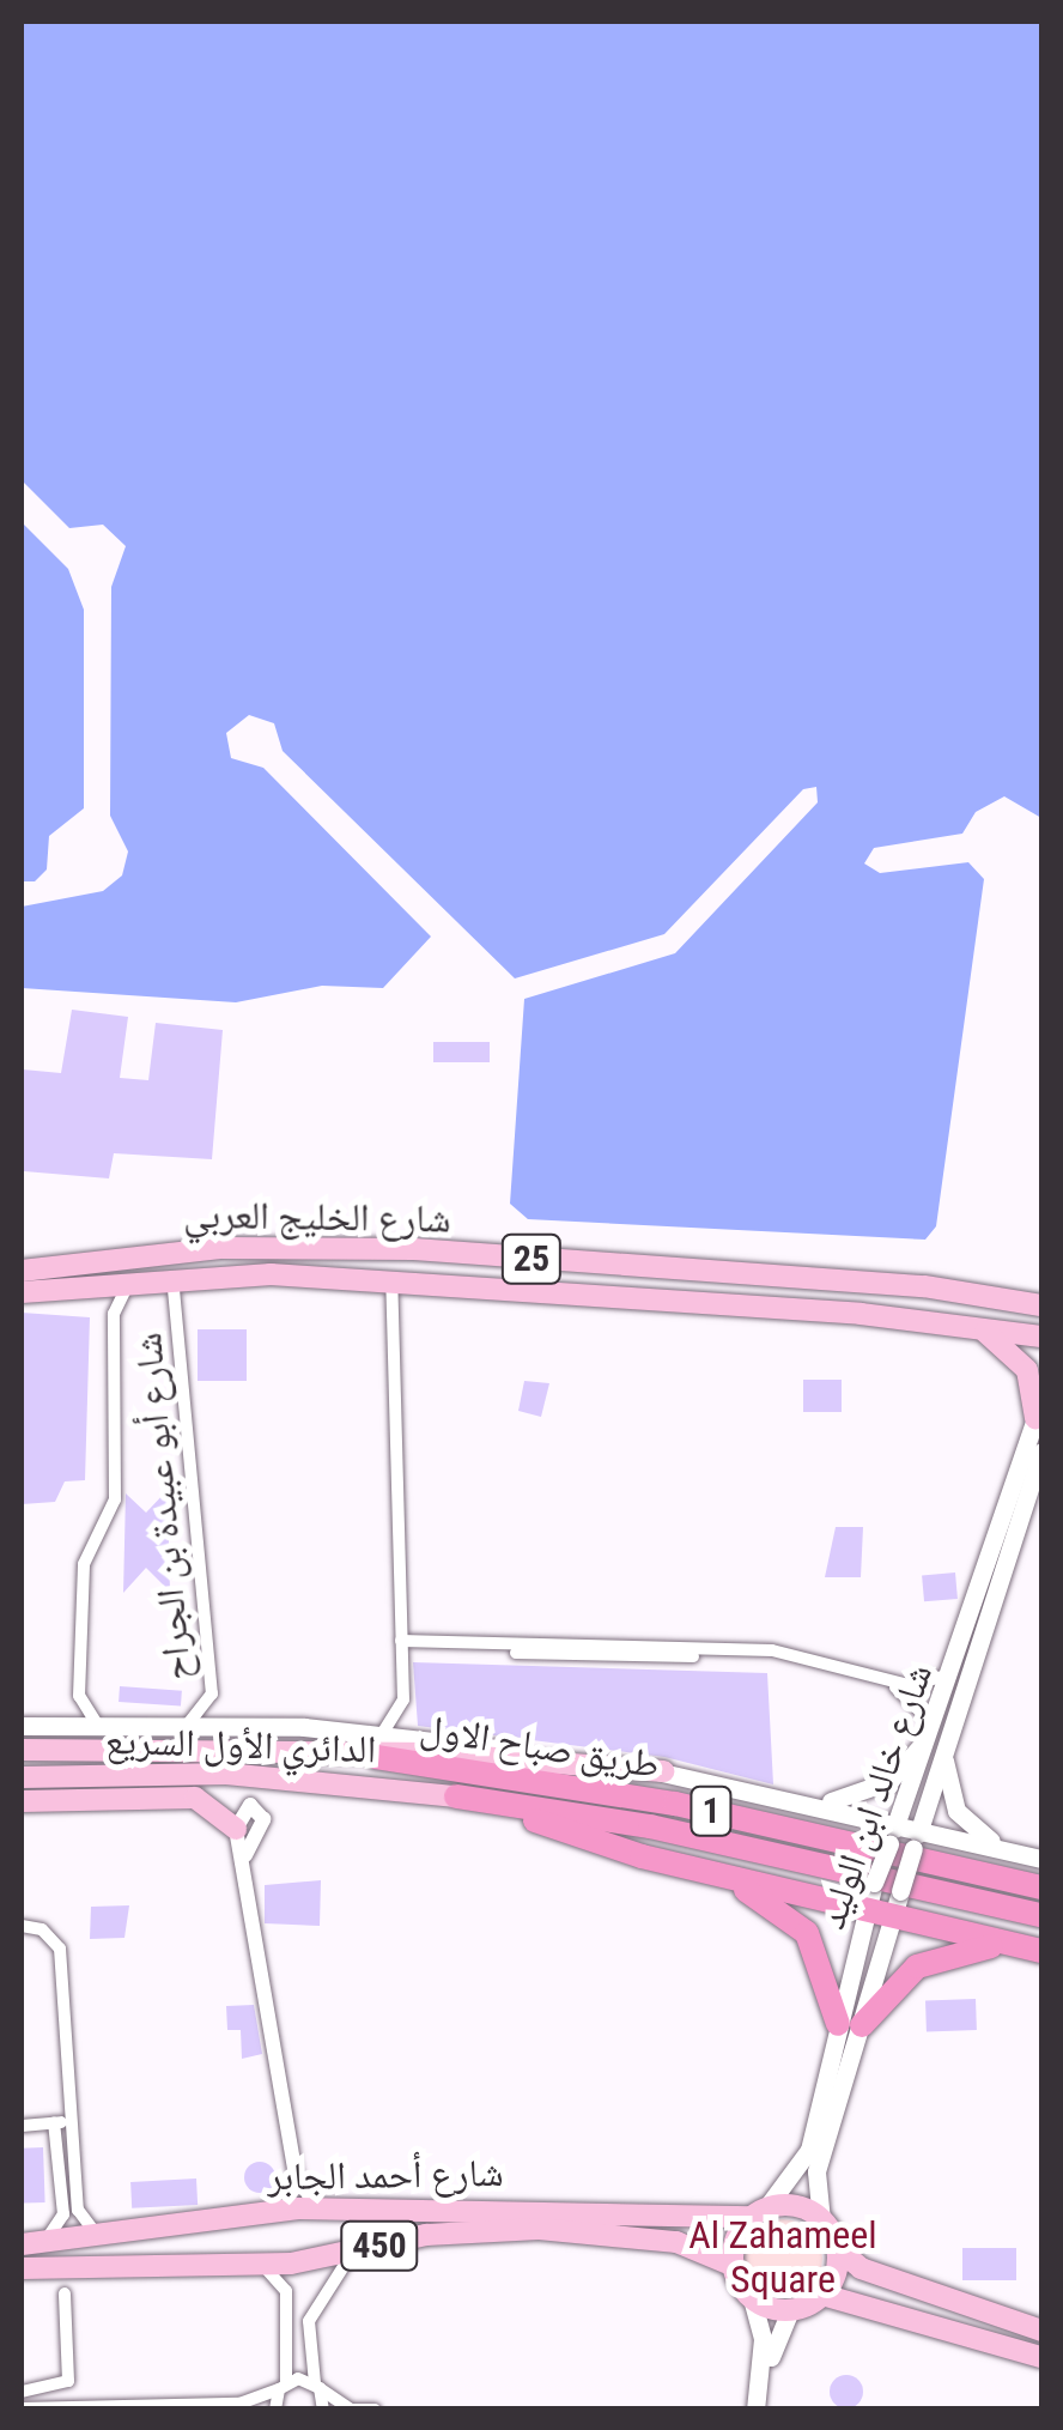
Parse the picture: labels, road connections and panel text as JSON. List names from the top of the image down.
{
  "streets": {
    "highway": ["طريق صباح الاول", "1"],
    "main road": [
      "شارع الخليج العربي",
      "25",
      "الدائري الأول السريع",
      "شارع خالد ابن الوليد",
      "شارع أحمد الجابر",
      "450"
    ],
    "street": ["شارع أبو عبيدة بن الجراح"]
  },
  "crossings": [
    ["شارع الخليج العربي", "شارع أبو عبيدة بن الجراح"],
    ["شارع أبو عبيدة بن الجراح", "الدائري الأول السريع"],
    ["الدائري الأول السريع", "طريق صباح الاول"],
    ["طريق صباح الاول", "شارع خالد ابن الوليد"],
    ["شارع خالد ابن الوليد", "شارع أحمد الجابر"],
    ["شارع خالد ابن الوليد", "450"],
    ["شارع أحمد الجابر", "450"]
  ],
  "parks": ["Al Zahameel Square"]
}
